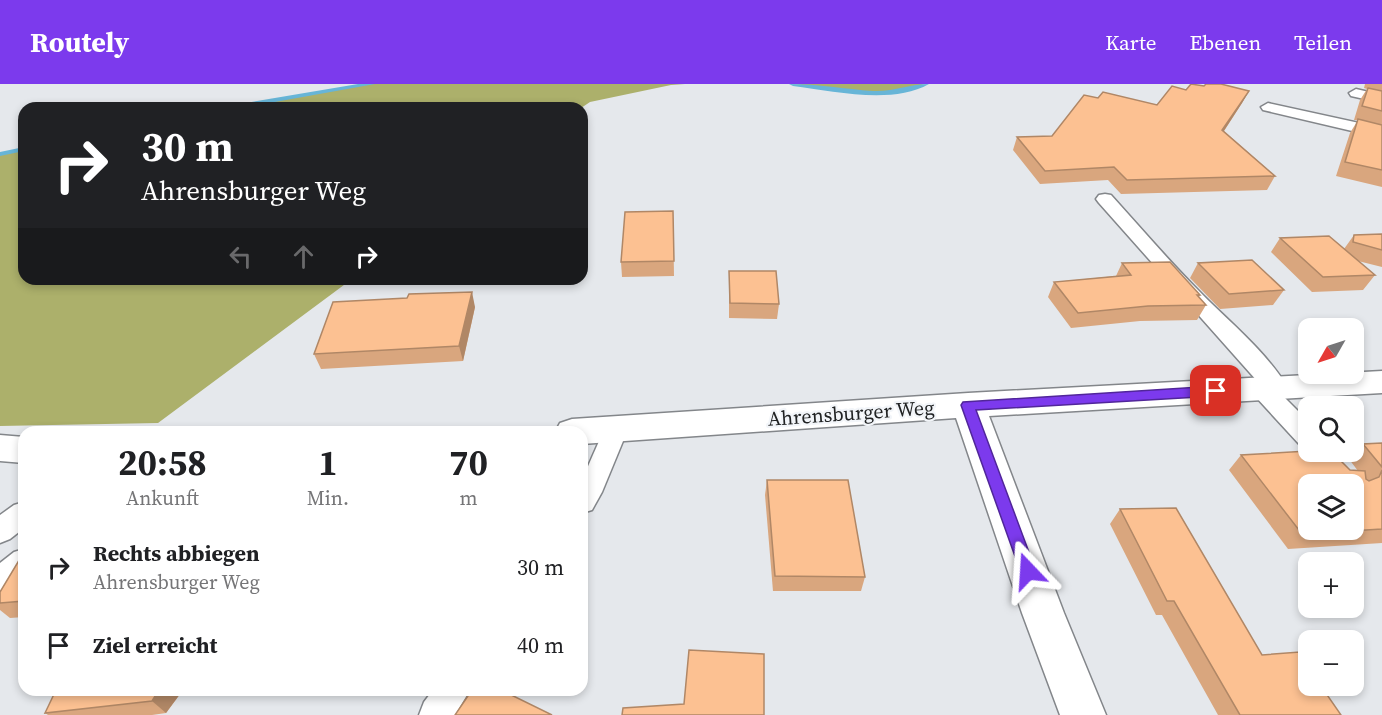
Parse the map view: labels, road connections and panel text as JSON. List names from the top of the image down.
{
  "streets": {
    "street": ["Ahrensburger Weg"]
  },
  "north": "bottom left",
  "page": {
    "header": "Routely",
    "nav": ["Karte", "Ebenen", "Teilen"],
    "turn": ["30 m", "Ahrensburger Weg"],
    "map_buttons": ["+", "−"],
    "eta": [
      "20:58",
      "Ankunft",
      "1",
      "Min.",
      "70",
      "m"
    ],
    "list": [
      {
        "name": "Rechts abbiegen",
        "note": "Ahrensburger Weg",
        "value": "30 m"
      },
      {
        "name": "Ziel erreicht",
        "value": "40 m"
      }
    ]
  }
}
